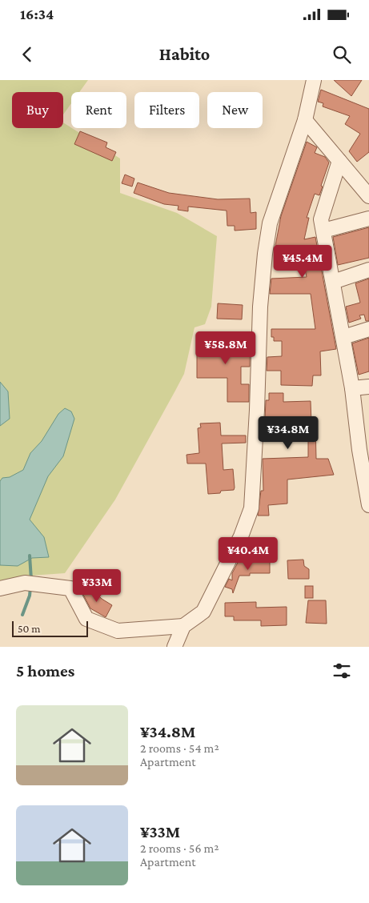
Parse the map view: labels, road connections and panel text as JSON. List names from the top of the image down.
{
  "scale_bar": "50 m",
  "page": {
    "status": "16:34",
    "header": "Habito",
    "chip": [
      "Buy",
      "Rent",
      "Filters",
      "New"
    ],
    "price": [
      "¥45.4M",
      "¥58.8M",
      "¥34.8M",
      "¥40.4M",
      "¥33M"
    ],
    "scale": "50 m",
    "heading": "5 homes",
    "list": [
      {
        "name": "¥34.8M",
        "note": "2 rooms · 54 m² · Apartment"
      },
      {
        "name": "¥33M",
        "note": "2 rooms · 56 m² · Apartment"
      }
    ]
  }
}
